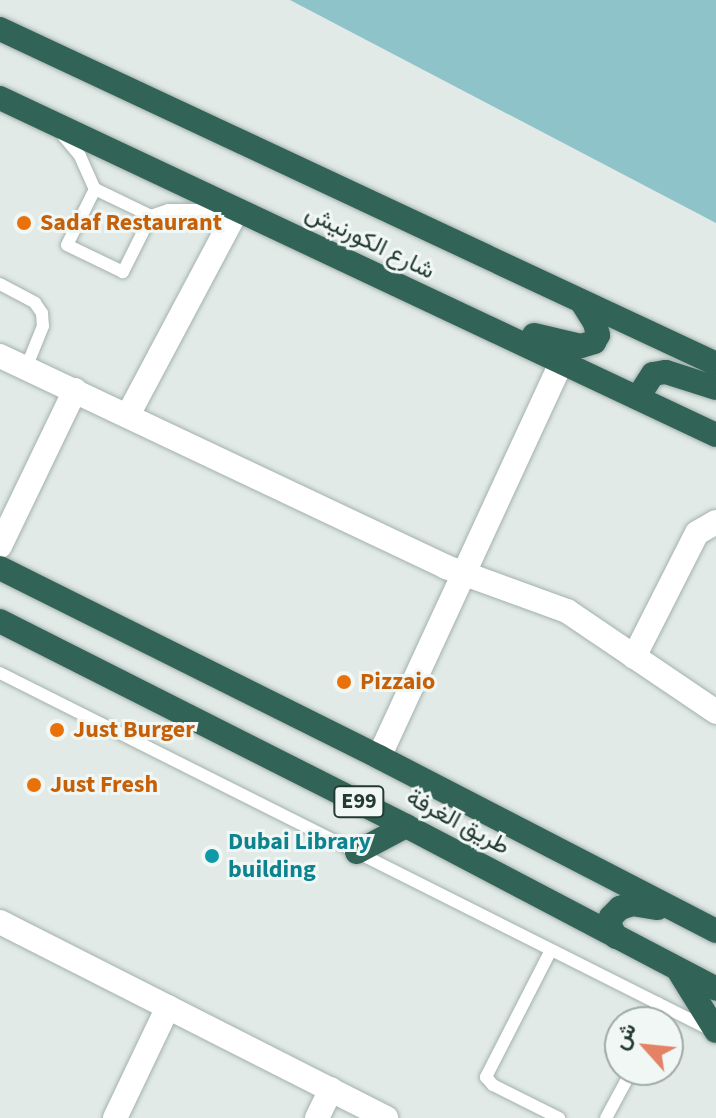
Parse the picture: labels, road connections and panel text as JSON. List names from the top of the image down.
{
  "streets": {
    "highway": ["شارع الكورنيش", "E99", "طريق الغرفة"]
  },
  "places": [
    "Sadaf Restaurant",
    "Pizzaio",
    "Just Burger",
    "Just Fresh",
    "Dubai Library building"
  ],
  "north": "top left"
}
